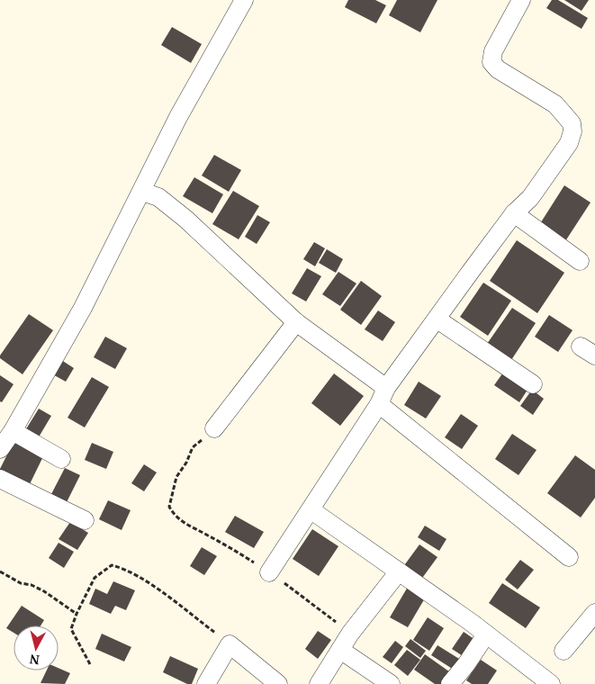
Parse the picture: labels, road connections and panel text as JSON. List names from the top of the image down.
{
  "north": "bottom"
}
